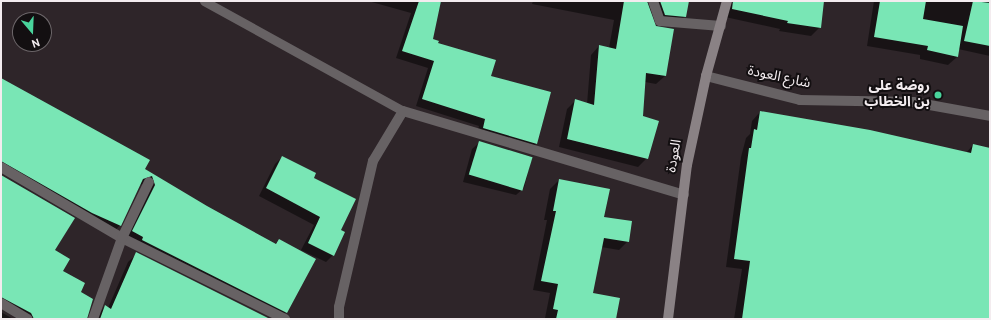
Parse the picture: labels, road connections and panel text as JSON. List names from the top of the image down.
{
  "streets": {
    "main road": ["العودة"],
    "street": ["شارع العودة"]
  },
  "crossings": [
    ["شارع العودة", "العودة"]
  ],
  "places": ["روضة على بن الخطاب"],
  "north": "bottom"
}
